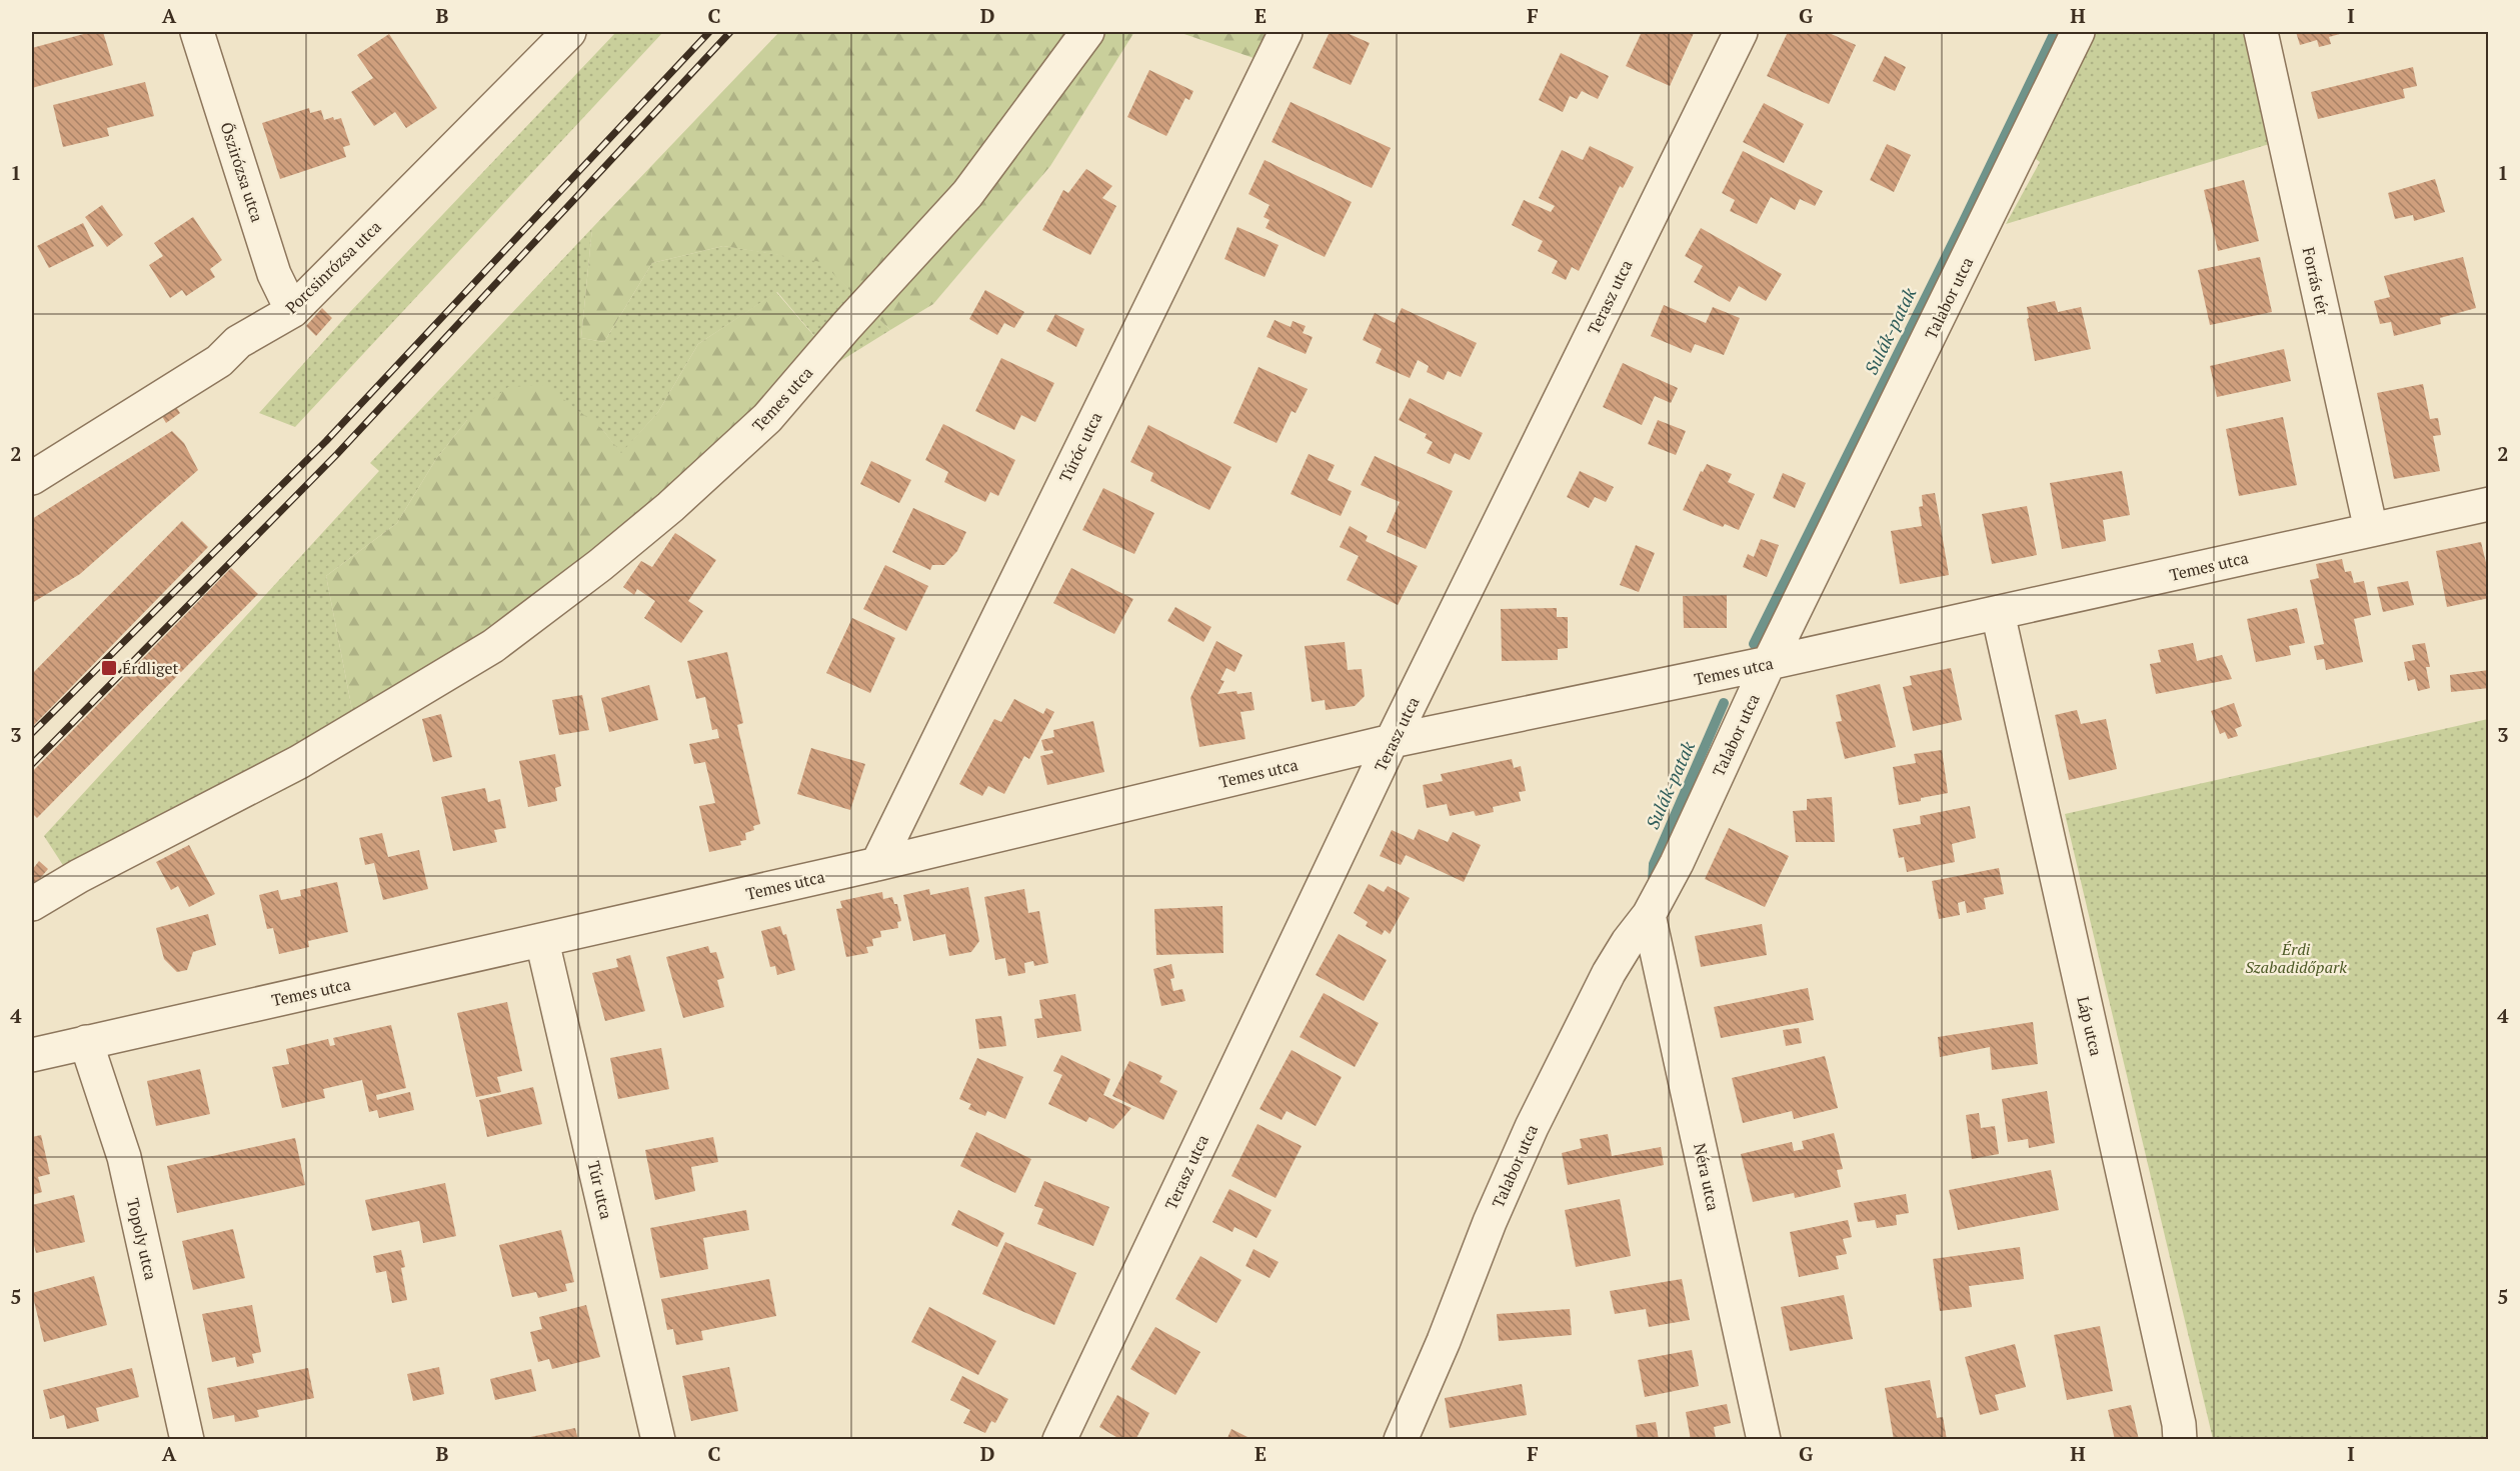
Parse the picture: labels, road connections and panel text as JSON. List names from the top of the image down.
{
  "streets": {
    "street": [
      "Őszirózsa utca",
      "Porcsinrózsa utca",
      "Forrás tér",
      "Terasz utca",
      "Talabor utca",
      "Temes utca",
      "Túróc utca",
      "Láp utca",
      "Néra utca",
      "Túr utca",
      "Topoly utca"
    ]
  },
  "crossings": [
    ["Őszirózsa utca", "Porcsinrózsa utca"],
    ["Forrás tér", "Temes utca"],
    ["Terasz utca", "Temes utca"],
    ["Talabor utca", "Temes utca"],
    ["Talabor utca", "Néra utca"],
    ["Temes utca", "Túróc utca"],
    ["Temes utca", "Láp utca"],
    ["Temes utca", "Túr utca"],
    ["Temes utca", "Topoly utca"]
  ],
  "water": ["Sulák-patak"],
  "parks": ["Érdi Szabadidőpark"],
  "places": {
    "transit": ["Érdliget"]
  },
  "grid": {
    "columns": [
      "A",
      "B",
      "C",
      "D",
      "E",
      "F",
      "G",
      "H",
      "I"
    ],
    "rows": [
      "1",
      "2",
      "3",
      "4",
      "5"
    ]
  }
}
